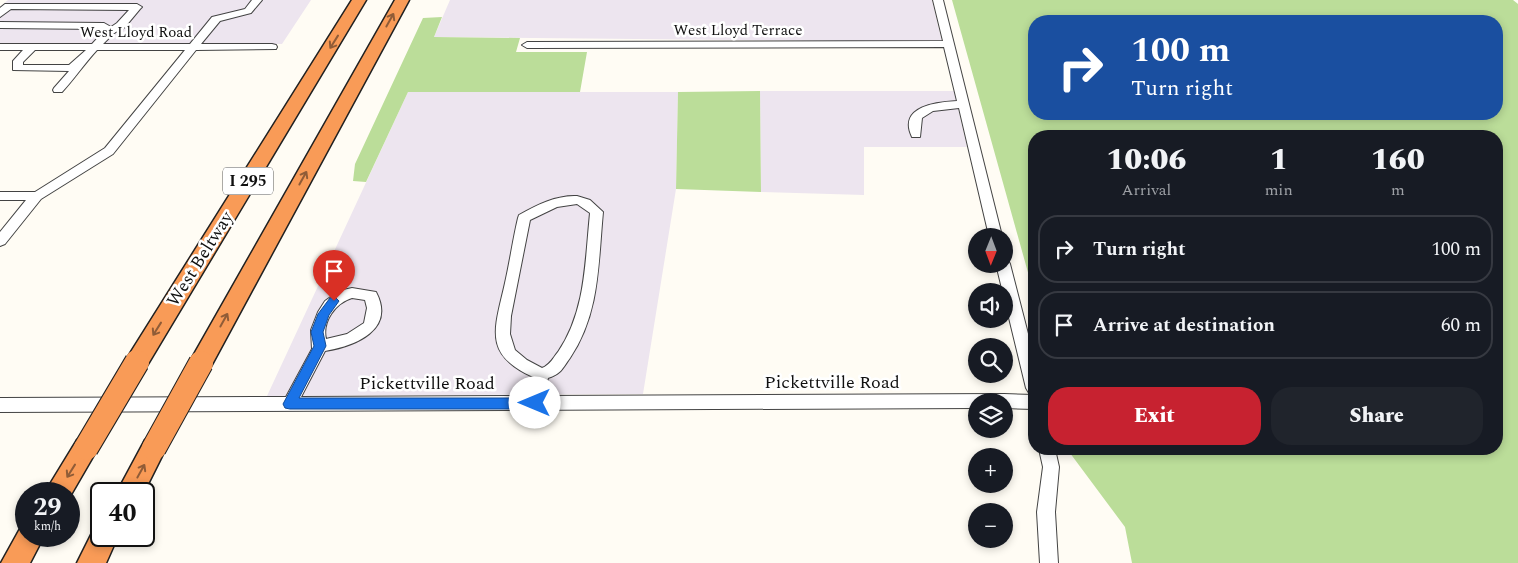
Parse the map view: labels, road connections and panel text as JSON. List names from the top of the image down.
{
  "streets": {
    "highway": ["I 295", "West Beltway"],
    "street": ["West Lloyd Terrace", "West Lloyd Road", "Pickettville Road"]
  },
  "north": "bottom",
  "page": {
    "turn": ["100 m", "Turn right"],
    "eta": [
      "10:06",
      "Arrival",
      "1",
      "min",
      "160",
      "m"
    ],
    "list": [
      {
        "name": "Turn right",
        "value": "100 m"
      },
      {
        "name": "Arrive at destination",
        "value": "60 m"
      }
    ],
    "map_buttons": ["+", "−"],
    "buttons": ["Exit", "Share"],
    "speed": "29 km/h",
    "limit": "40"
  }
}
